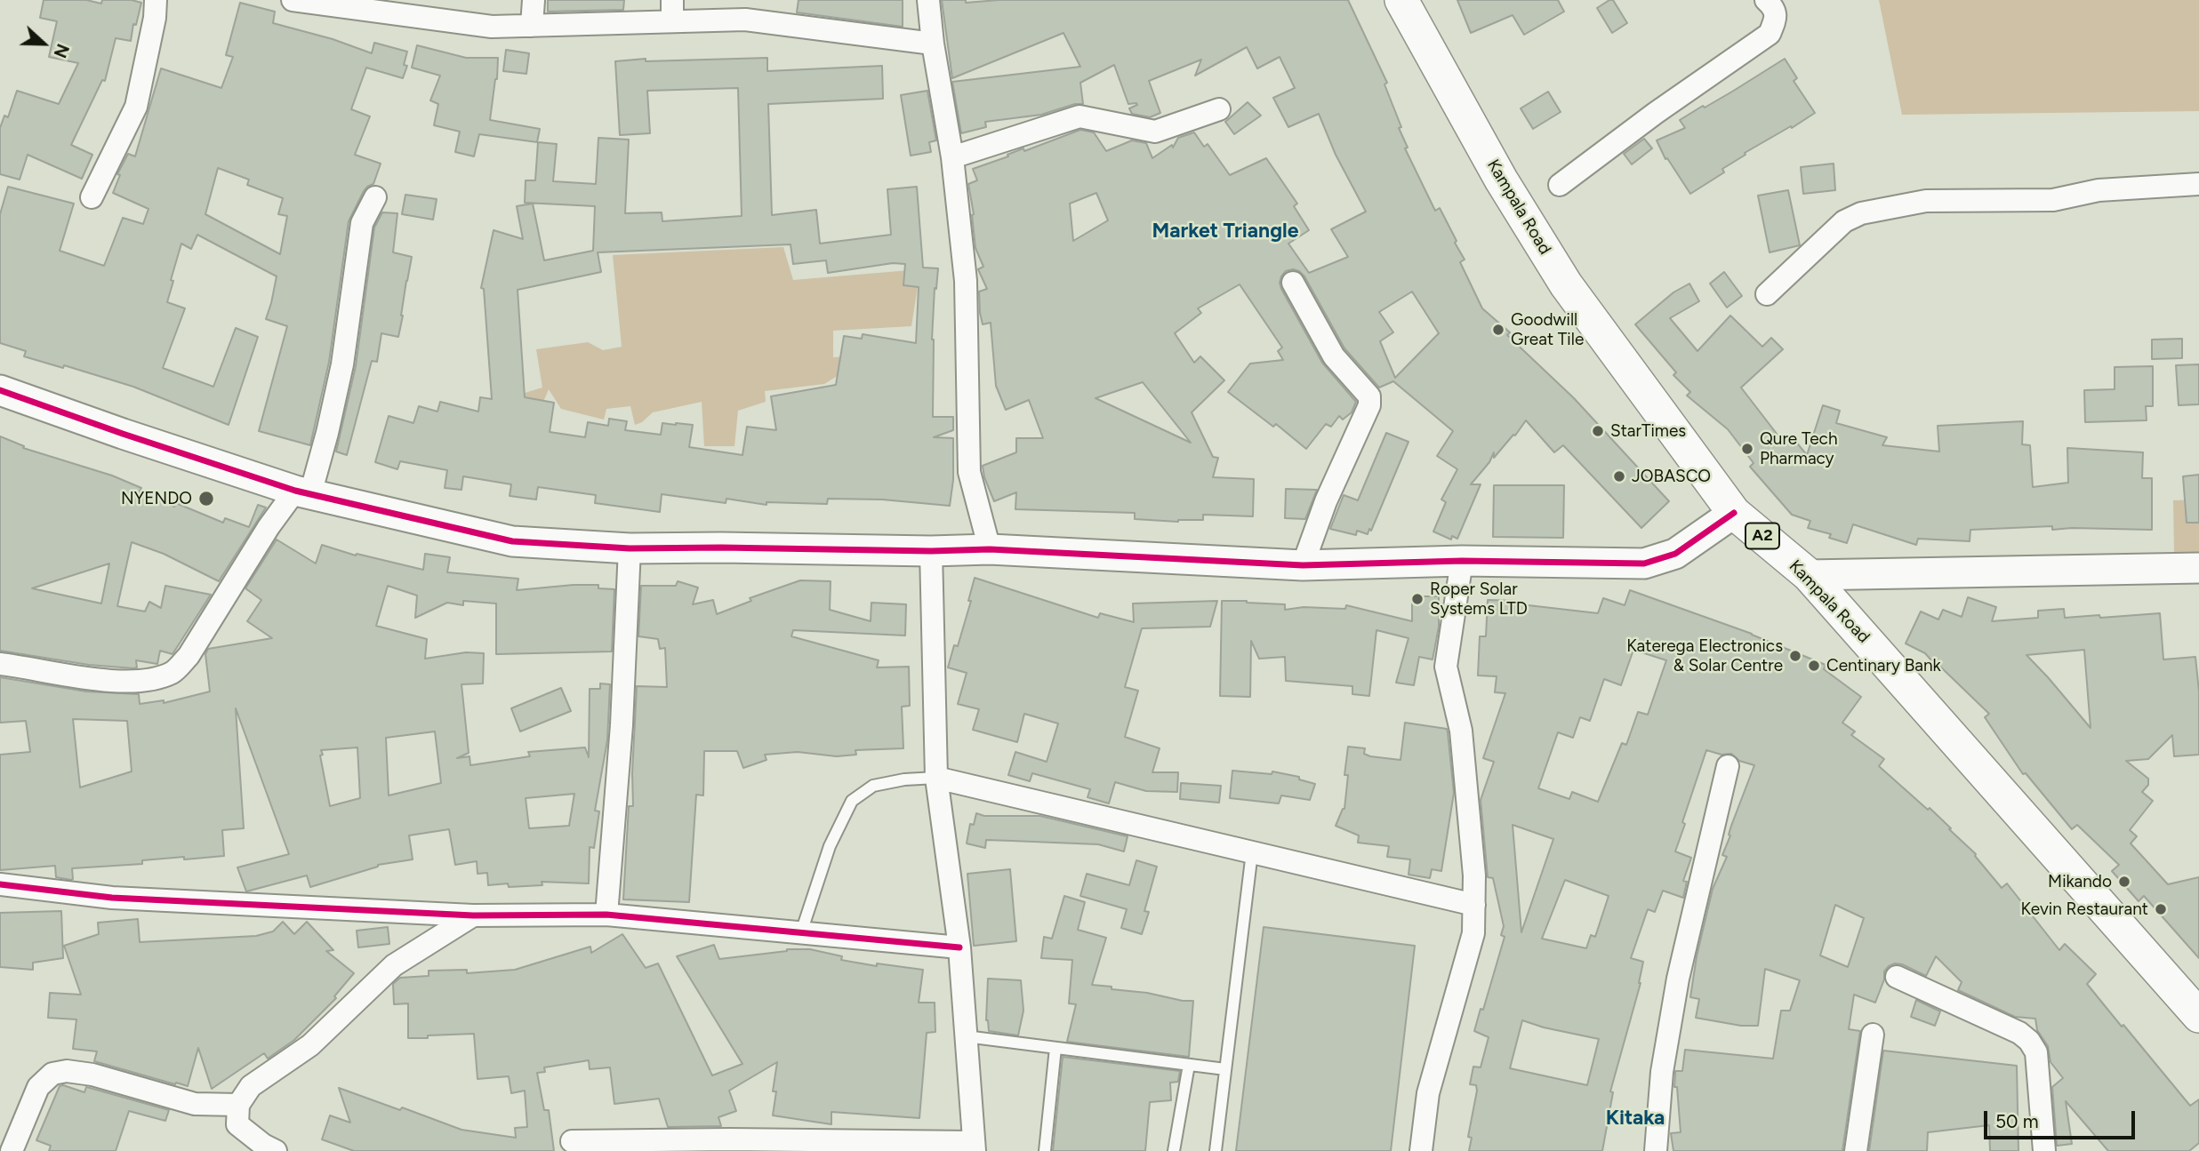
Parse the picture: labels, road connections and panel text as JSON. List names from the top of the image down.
{
  "streets": {
    "main road": ["Kampala Road", "A2"]
  },
  "districts": ["Market Triangle", "Kitaka"],
  "places": [
    "Goodwill Great Tile",
    "StarTimes",
    "Qure Tech Pharmacy",
    "JOBASCO",
    "NYENDO",
    "Roper Solar Systems LTD",
    "Katerega Electronics & Solar Centre",
    "Centinary Bank",
    "Mikando",
    "Kevin Restaurant"
  ],
  "scale_bar": "50 m",
  "north": "right"
}
